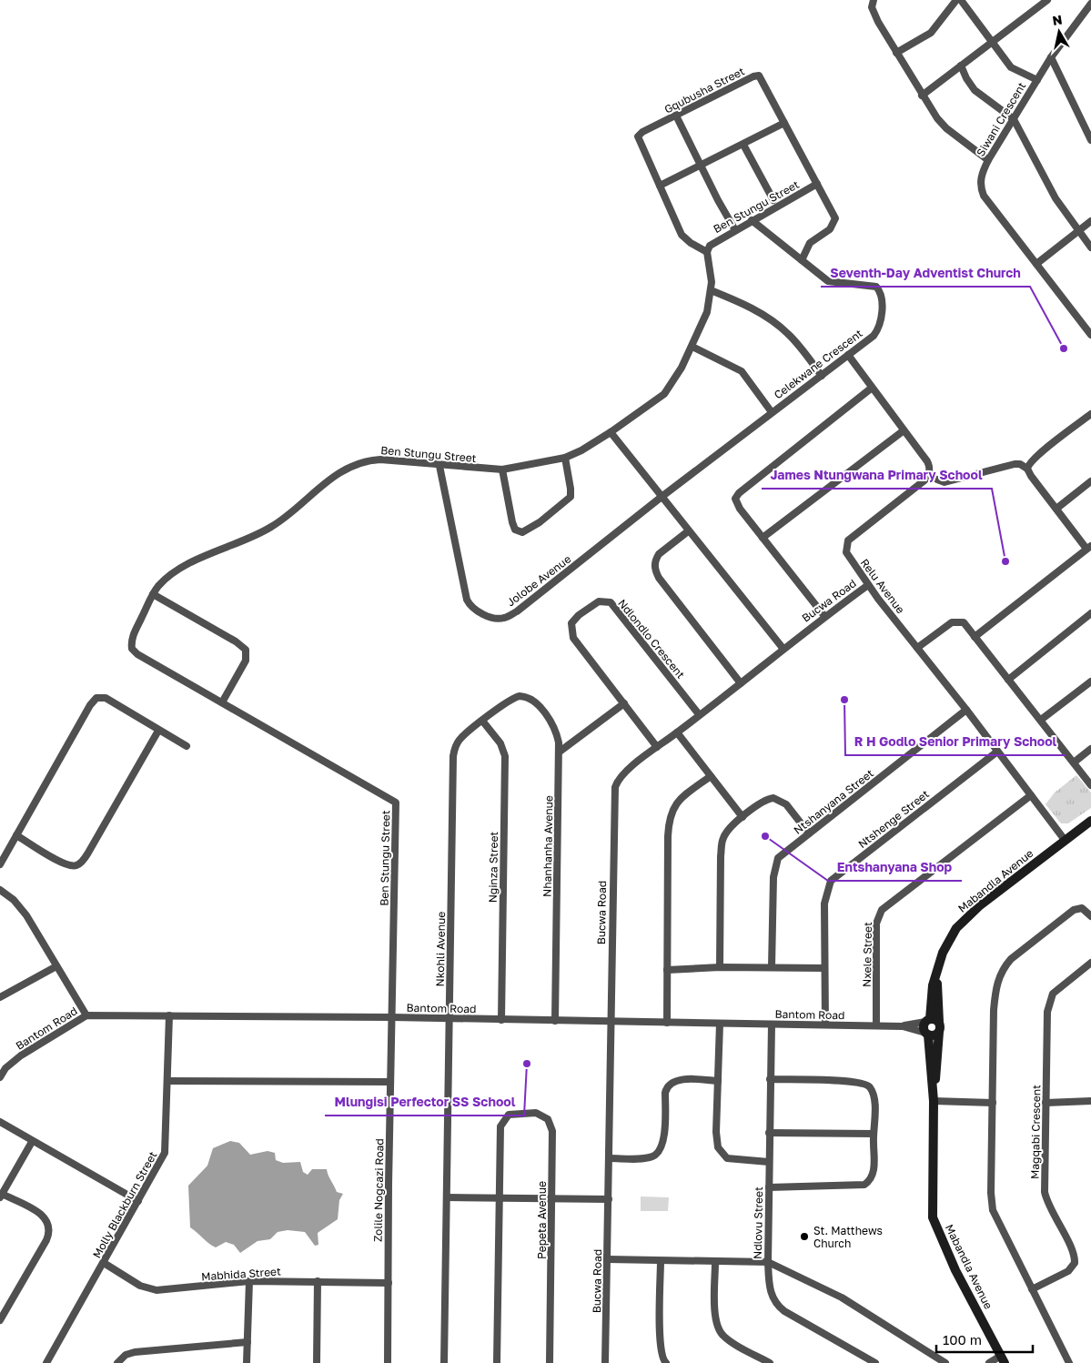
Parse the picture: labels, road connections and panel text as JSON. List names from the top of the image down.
{
  "streets": {
    "street": [
      "Gqubusha Street",
      "Siwani Crescent",
      "Ben Stungu Street",
      "Celekwane Crescent",
      "Jolobe Avenue",
      "Relu Avenue",
      "Bucwa Road",
      "Ndlondlo Crescent",
      "Ntshanyana Street",
      "Ntshenge Street",
      "Nhanhanha Avenue",
      "Nginza Street",
      "Mabandla Avenue",
      "Nkohli Avenue",
      "Nxele Street",
      "Bantom Road",
      "Magqabi Crescent",
      "Zolile Nogcazi Road",
      "Molly Blackburn Street",
      "Pepeta Avenue",
      "Ndlovu Street",
      "Mabhida Street"
    ]
  },
  "crossings": [
    ["Gqubusha Street", "Ben Stungu Street"],
    ["Gqubusha Street", "Celekwane Crescent"],
    ["Ben Stungu Street", "Celekwane Crescent"],
    ["Ben Stungu Street", "Jolobe Avenue"],
    ["Ben Stungu Street", "Bantom Road"],
    ["Ben Stungu Street", "Zolile Nogcazi Road"],
    ["Celekwane Crescent", "Jolobe Avenue"],
    ["Celekwane Crescent", "Relu Avenue"],
    ["Relu Avenue", "Bucwa Road"],
    ["Relu Avenue", "Ntshanyana Street"],
    ["Relu Avenue", "Ntshenge Street"],
    ["Relu Avenue", "Mabandla Avenue"],
    ["Relu Avenue", "Nxele Street"],
    ["Bucwa Road", "Ndlondlo Crescent"],
    ["Bucwa Road", "Bantom Road"],
    ["Ntshenge Street", "Bantom Road"],
    ["Nhanhanha Avenue", "Nkohli Avenue"],
    ["Nhanhanha Avenue", "Bantom Road"],
    ["Nginza Street", "Nkohli Avenue"],
    ["Nginza Street", "Bantom Road"],
    ["Mabandla Avenue", "Bantom Road"],
    ["Nkohli Avenue", "Bantom Road"],
    ["Nxele Street", "Bantom Road"],
    ["Bantom Road", "Zolile Nogcazi Road"],
    ["Bantom Road", "Molly Blackburn Street"],
    ["Bantom Road", "Ndlovu Street"],
    ["Zolile Nogcazi Road", "Mabhida Street"],
    ["Molly Blackburn Street", "Mabhida Street"]
  ],
  "places": [
    "Seventh-Day Adventist Church",
    "James Ntungwana Primary School",
    "R H Godlo Senior Primary School",
    "Entshanyana Shop",
    "Mlungisi Perfector SS School",
    "St. Matthews Church"
  ],
  "scale_bar": "100 m",
  "north": "top"
}
